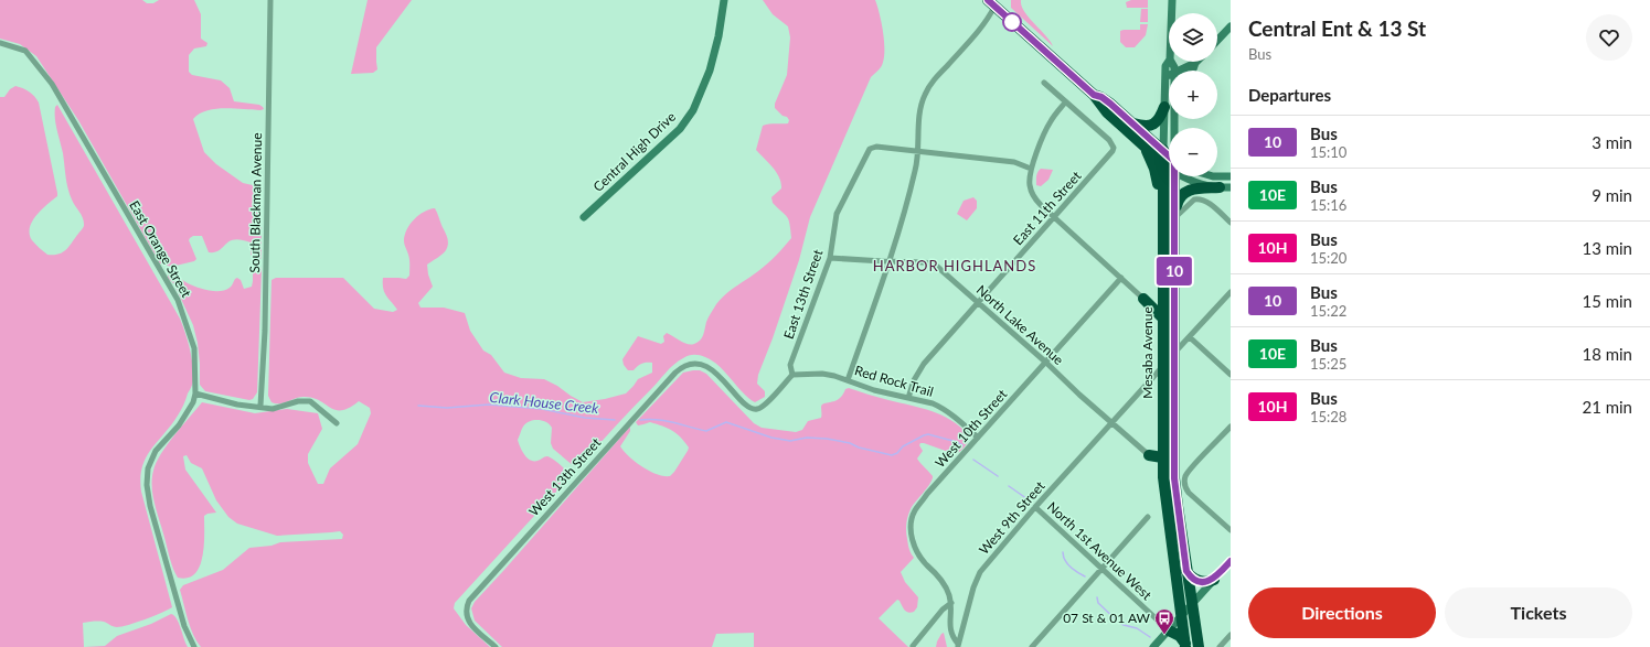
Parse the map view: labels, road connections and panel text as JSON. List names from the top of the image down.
{
  "streets": {
    "highway": ["Mesaba Avenue"],
    "street": [
      "Central High Drive",
      "South Blackman Avenue",
      "East 11th Street",
      "East Orange Street",
      "East 13th Street",
      "North Lake Avenue",
      "Red Rock Trail",
      "West 10th Street",
      "West 13th Street",
      "West 9th Street",
      "North 1st Avenue West"
    ]
  },
  "crossings": [
    ["East 11th Street", "North Lake Avenue"],
    ["East 11th Street", "Red Rock Trail"],
    ["East 13th Street", "North Lake Avenue"],
    ["East 13th Street", "Red Rock Trail"],
    ["East 13th Street", "West 13th Street"],
    ["North Lake Avenue", "West 10th Street"],
    ["North Lake Avenue", "West 9th Street"],
    ["Mesaba Avenue", "West 9th Street"],
    ["Red Rock Trail", "West 10th Street"],
    ["Red Rock Trail", "West 13th Street"],
    ["West 9th Street", "North 1st Avenue West"]
  ],
  "districts": ["HARBOR HIGHLANDS"],
  "water": ["Clark House Creek"],
  "places": {
    "bus stop": ["07 St & 01 AW"]
  },
  "lines": ["bus line 10"],
  "page": {
    "on_map": "10",
    "heading": [
      ["Central Ent & 13 St", "Bus"],
      "Departures"
    ],
    "map_buttons": ["+", "−"],
    "list": [
      {
        "mark": "10",
        "name": "Bus",
        "note": "15:10",
        "value": "3 min"
      },
      {
        "mark": "10E",
        "name": "Bus",
        "note": "15:16",
        "value": "9 min"
      },
      {
        "mark": "10H",
        "name": "Bus",
        "note": "15:20",
        "value": "13 min"
      },
      {
        "mark": "10",
        "name": "Bus",
        "note": "15:22",
        "value": "15 min"
      },
      {
        "mark": "10E",
        "name": "Bus",
        "note": "15:25",
        "value": "18 min"
      },
      {
        "mark": "10H",
        "name": "Bus",
        "note": "15:28",
        "value": "21 min"
      }
    ],
    "buttons": ["Directions", "Tickets"]
  }
}
